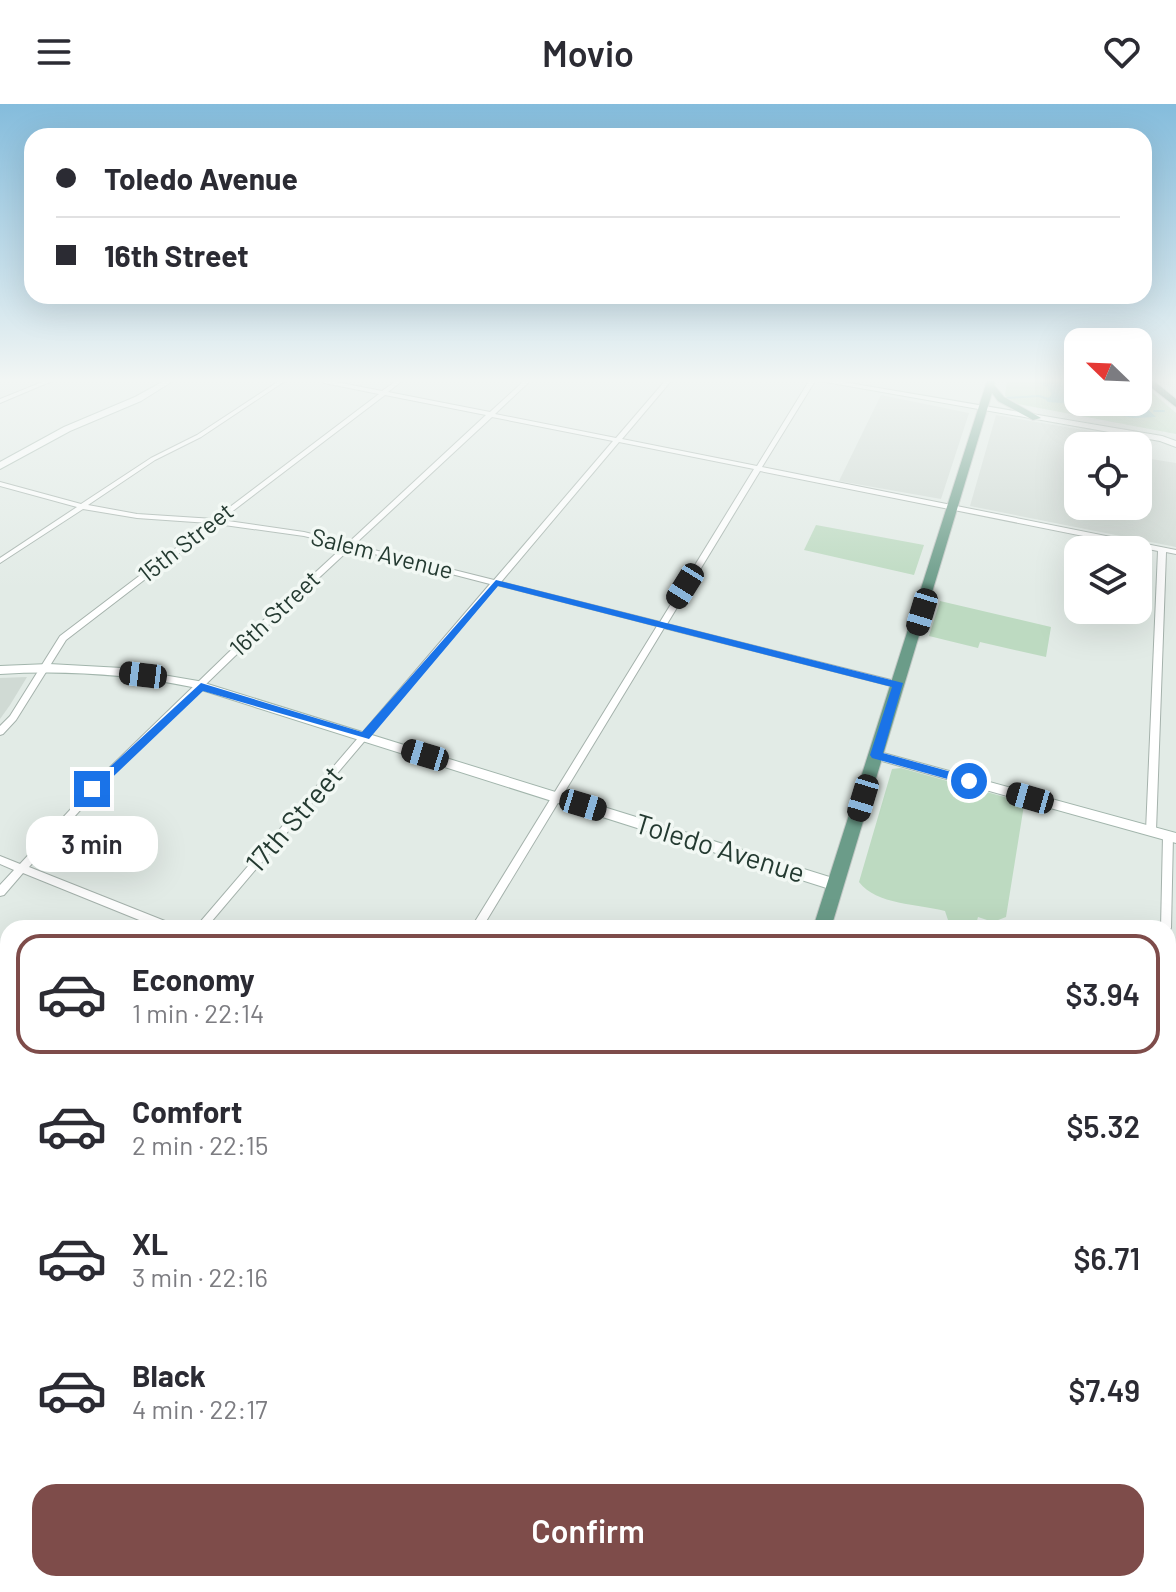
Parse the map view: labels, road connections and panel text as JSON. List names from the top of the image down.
{
  "streets": {
    "street": [
      "15th Street",
      "Salem Avenue",
      "16th Street",
      "17th Street",
      "Toledo Avenue"
    ]
  },
  "crossings": [
    ["15th Street", "Salem Avenue"],
    ["15th Street", "Toledo Avenue"],
    ["Salem Avenue", "16th Street"],
    ["Salem Avenue", "17th Street"],
    ["16th Street", "Toledo Avenue"],
    ["17th Street", "Toledo Avenue"]
  ],
  "north": "top left",
  "page": {
    "header": "Movio",
    "banner": ["Toledo Avenue", "16th Street"],
    "bubble": "3 min",
    "list": [
      {
        "name": "Economy",
        "note": "1 min · 22:14",
        "value": "$3.94"
      },
      {
        "name": "Comfort",
        "note": "2 min · 22:15",
        "value": "$5.32"
      },
      {
        "name": "XL",
        "note": "3 min · 22:16",
        "value": "$6.71"
      },
      {
        "name": "Black",
        "note": "4 min · 22:17",
        "value": "$7.49"
      }
    ],
    "buttons": "Confirm"
  }
}
